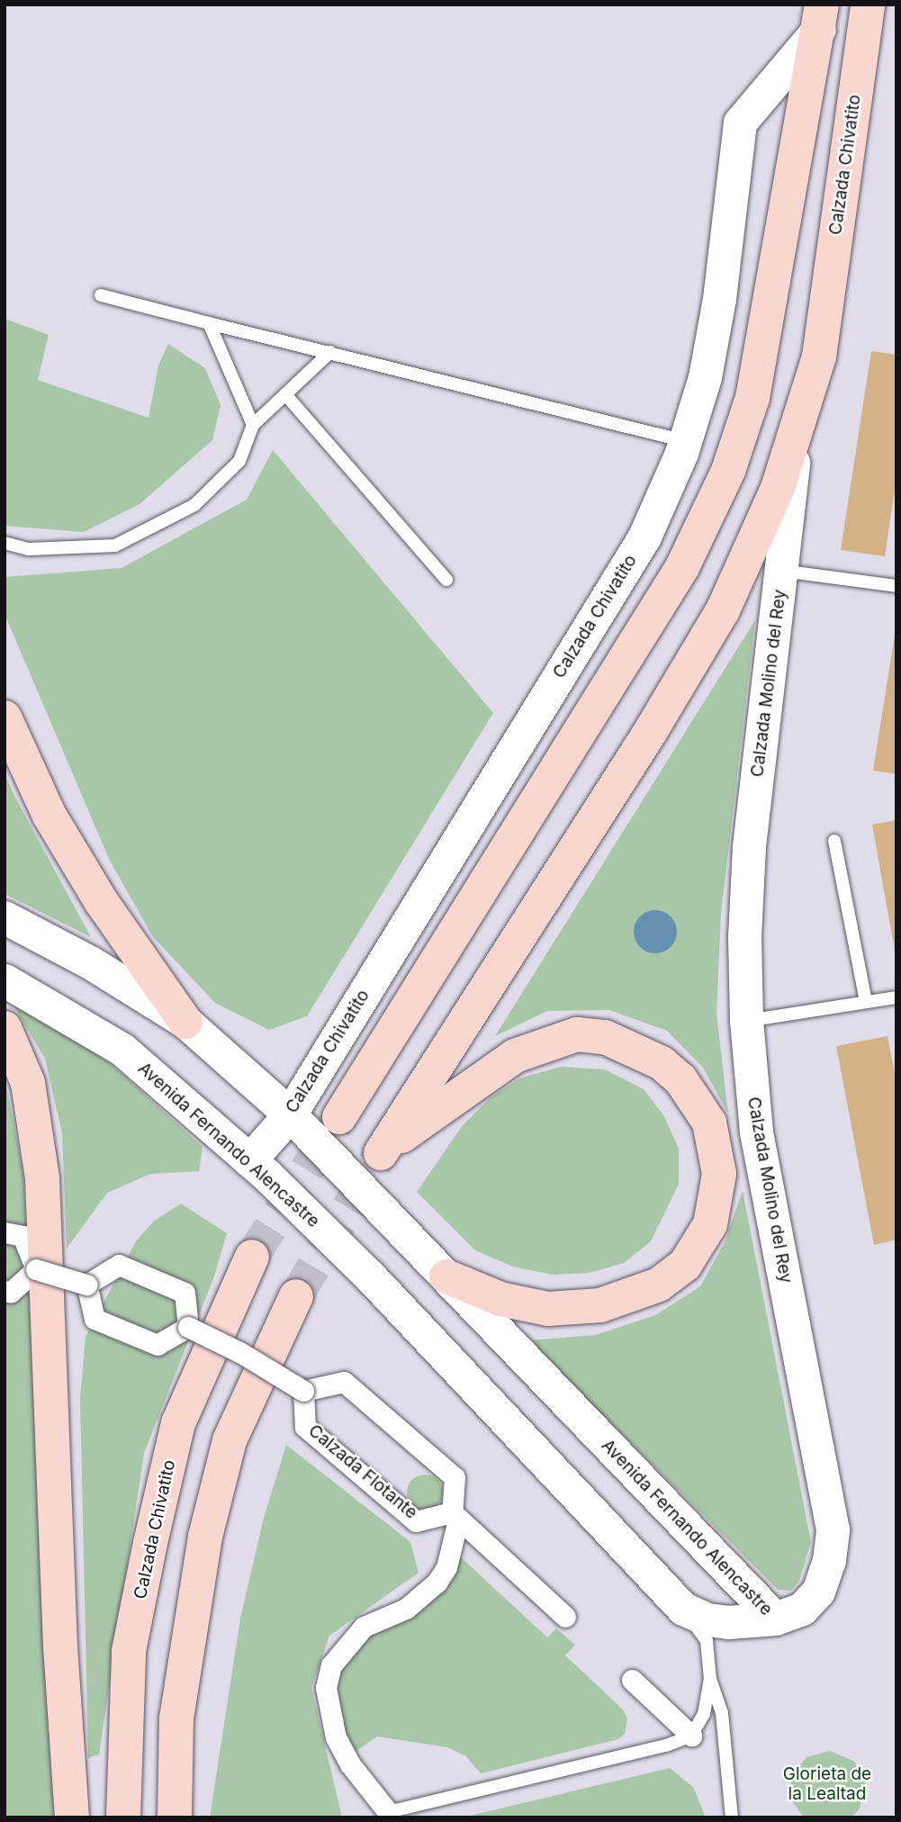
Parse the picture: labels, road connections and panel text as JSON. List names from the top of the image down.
{
  "streets": {
    "main road": ["Calzada Chivatito"],
    "street": ["Calzada Molino del Rey", "Avenida Fernando Alencastre", "Calzada Flotante"]
  },
  "crossings": [
    ["Calzada Chivatito", "Calzada Molino del Rey"],
    ["Calzada Chivatito", "Avenida Fernando Alencastre"],
    ["Calzada Molino del Rey", "Avenida Fernando Alencastre"]
  ],
  "parks": ["Glorieta de la Lealtad"]
}
